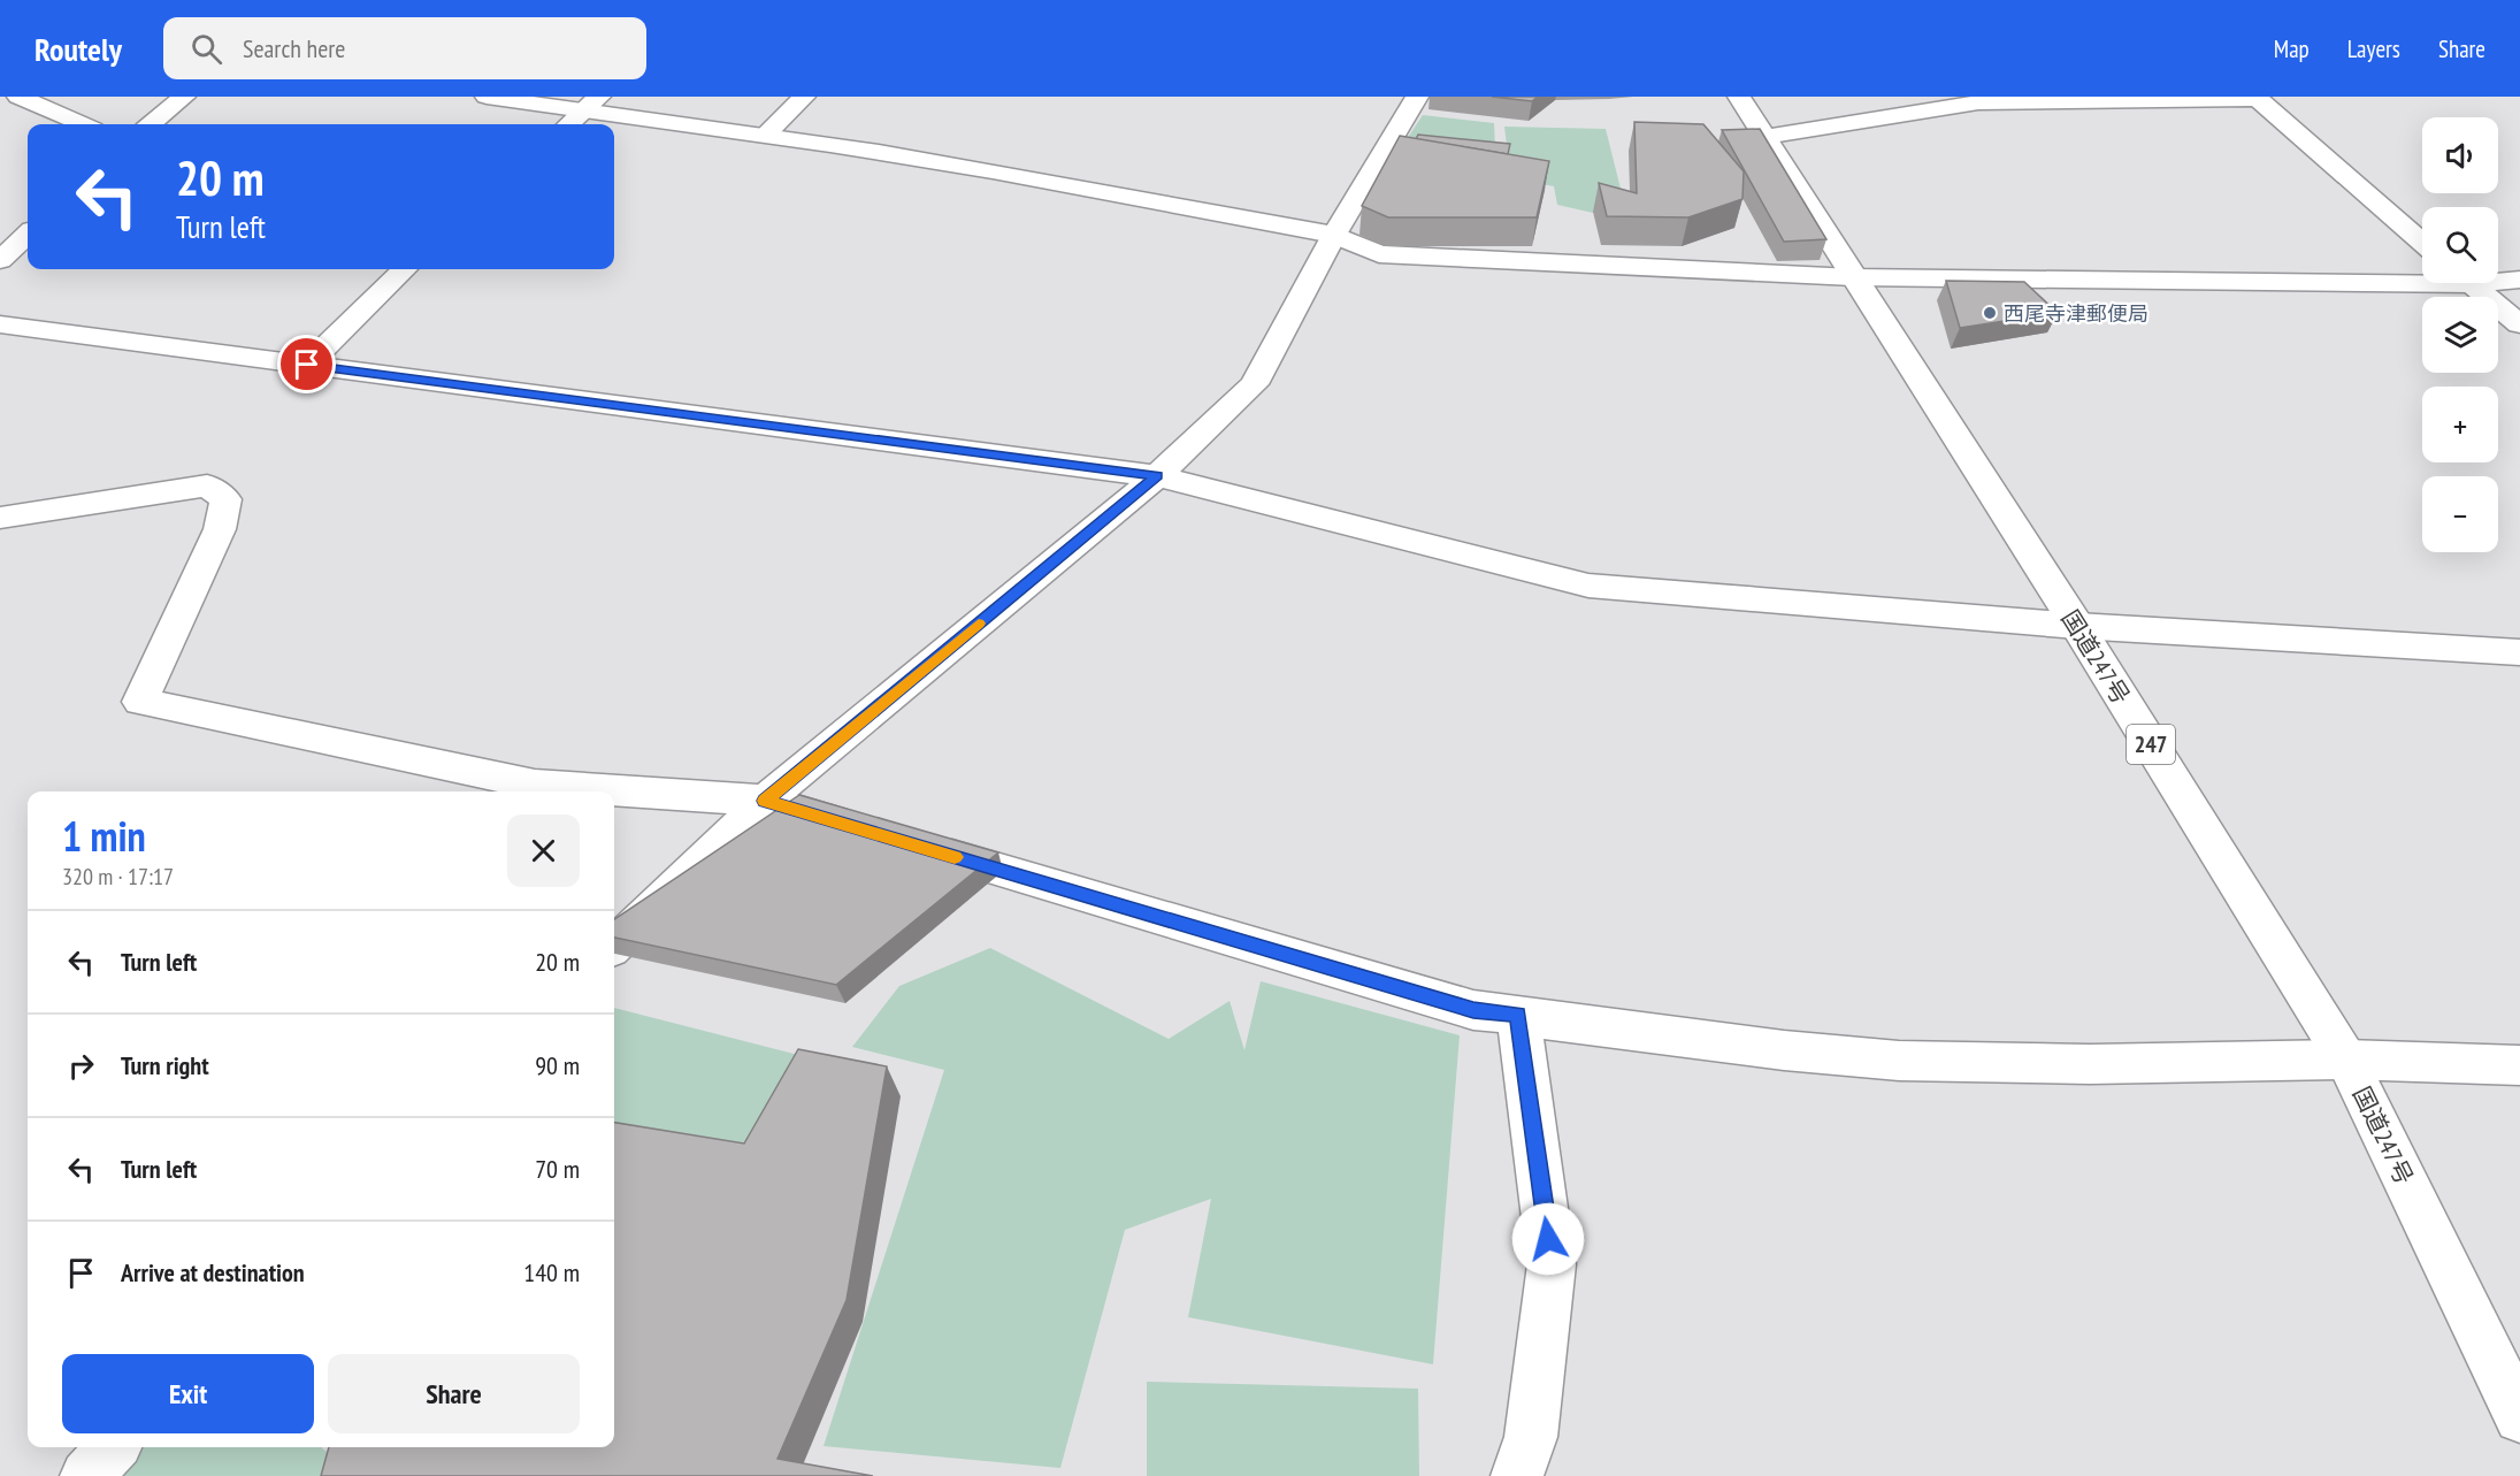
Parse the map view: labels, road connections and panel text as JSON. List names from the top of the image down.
{
  "streets": {
    "main road": ["国道247号", "247"]
  },
  "places": ["西尾寺津郵便局"],
  "page": {
    "header": "Routely",
    "search": "Search here",
    "nav": ["Map", "Layers", "Share"],
    "map_buttons": ["+", "−"],
    "turn": ["20 m", "Turn left"],
    "heading": ["1 min", "320 m · 17:17"],
    "list": [
      {
        "name": "Turn left",
        "value": "20 m"
      },
      {
        "name": "Turn right",
        "value": "90 m"
      },
      {
        "name": "Turn left",
        "value": "70 m"
      },
      {
        "name": "Arrive at destination",
        "value": "140 m"
      }
    ],
    "buttons": ["Exit", "Share"]
  }
}
